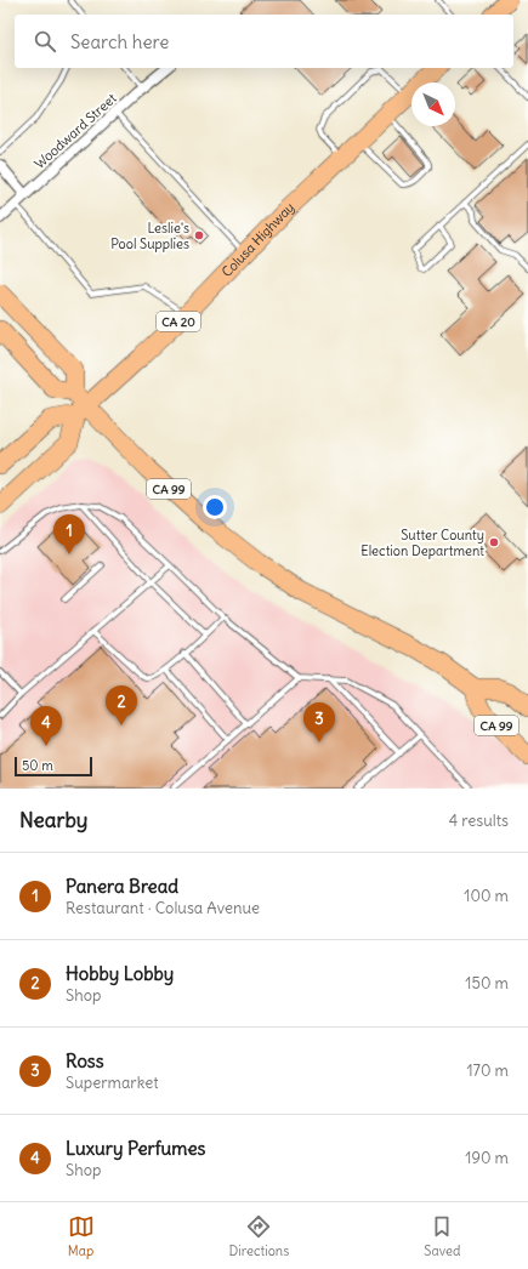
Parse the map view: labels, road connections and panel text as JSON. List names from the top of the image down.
{
  "streets": {
    "highway": ["Colusa Highway", "CA 20", "CA 99"],
    "street": ["Woodward Street"]
  },
  "crossings": [
    ["Colusa Highway", "CA 99"]
  ],
  "places": ["Leslie's Pool Supplies", "Sutter County Election Department"],
  "scale_bar": "50 m",
  "north": "bottom right",
  "page": {
    "search": "Search here",
    "pins": [
      "1",
      "2",
      "3",
      "4"
    ],
    "scale": "50 m",
    "heading": ["Nearby", "4 results"],
    "list": [
      {
        "mark": "1",
        "name": "Panera Bread",
        "note": "Restaurant · Colusa Avenue",
        "value": "100 m"
      },
      {
        "mark": "2",
        "name": "Hobby Lobby",
        "note": "Shop",
        "value": "150 m"
      },
      {
        "mark": "3",
        "name": "Ross",
        "note": "Supermarket",
        "value": "170 m"
      },
      {
        "mark": "4",
        "name": "Luxury Perfumes",
        "note": "Shop",
        "value": "190 m"
      }
    ],
    "nav": ["Map", "Directions", "Saved"]
  }
}
